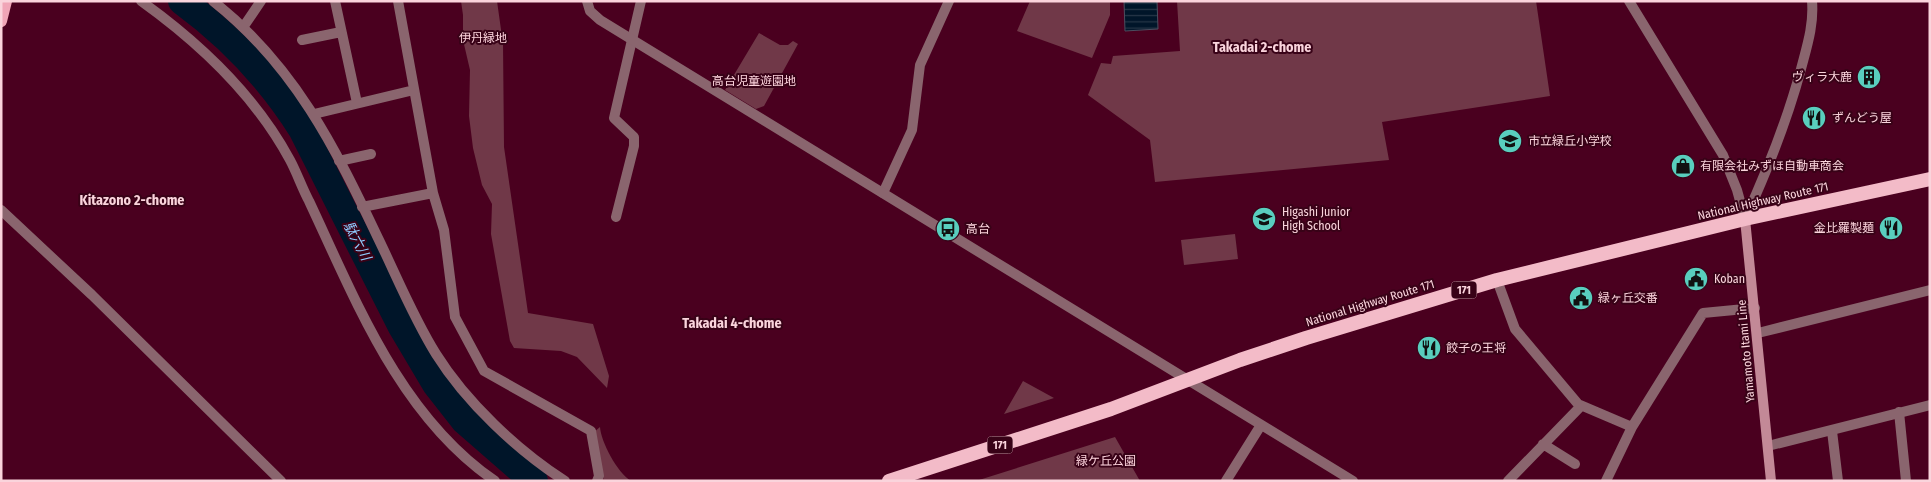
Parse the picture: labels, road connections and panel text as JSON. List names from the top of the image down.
{
  "streets": {
    "highway": ["National Highway Route 171", "171"],
    "main road": ["Yamamoto Itami Line"]
  },
  "crossings": [
    ["National Highway Route 171", "Yamamoto Itami Line"]
  ],
  "districts": ["Takadai 2-chome", "Kitazono 2-chome", "Takadai 4-chome"],
  "water": ["駄六川"],
  "parks": ["伊丹緑地", "高台児童遊園地", "緑ケ丘公園"],
  "places": {
    "building": ["ヴィラ大鹿"],
    "restaurant": ["ずんどう屋", "金比羅製麺", "餃子の王将"],
    "school or university": ["市立緑丘小学校", "Higashi Junior High School"],
    "shop": ["有限会社みずほ自動車商会"],
    "bus stop": ["高台"],
    "public building": ["Koban", "緑ヶ丘交番"]
  }
}
